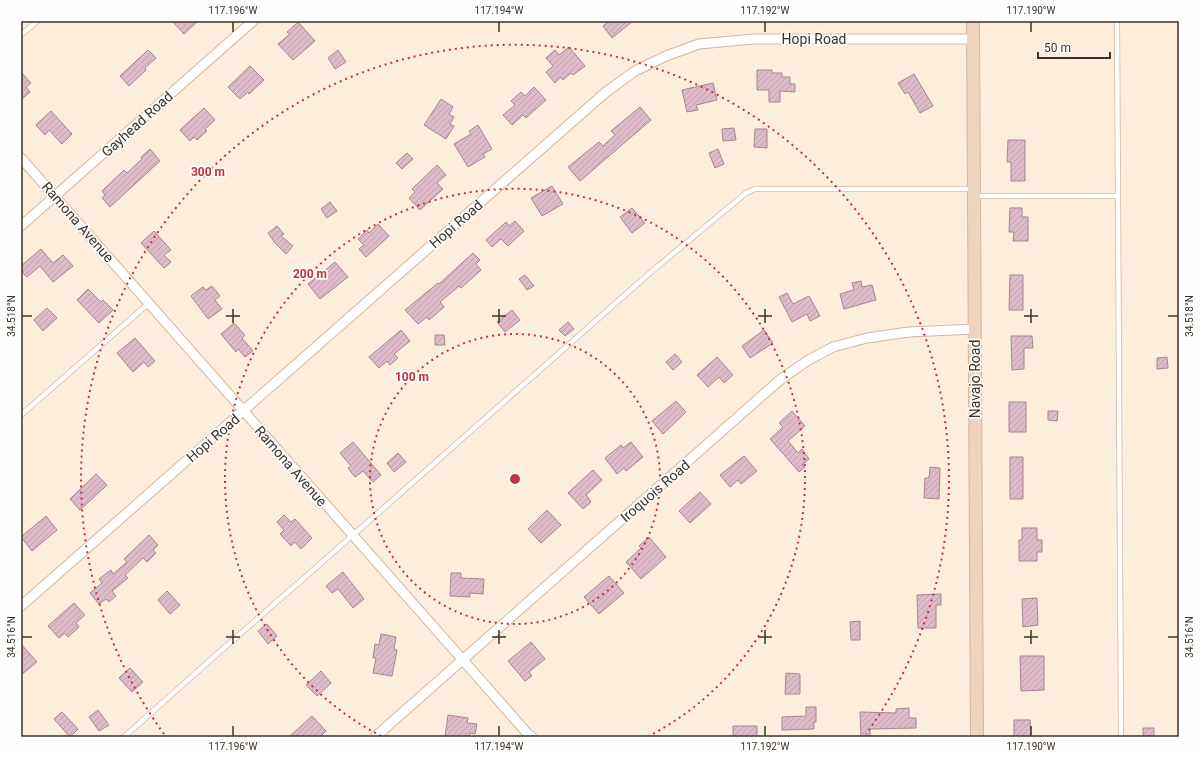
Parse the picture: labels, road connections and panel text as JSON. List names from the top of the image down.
{
  "streets": {
    "main road": ["Navajo Road"],
    "street": [
      "Hopi Road",
      "Gayhead Road",
      "Ramona Avenue",
      "Iroquois Road"
    ]
  },
  "crossings": [
    ["Hopi Road", "Ramona Avenue"],
    ["Hopi Road", "Navajo Road"],
    ["Gayhead Road", "Ramona Avenue"],
    ["Ramona Avenue", "Iroquois Road"],
    ["Navajo Road", "Iroquois Road"]
  ],
  "scale_bar": "50 m",
  "coordinates": [
    "117.196°W",
    "117.194°W",
    "117.192°W",
    "117.190°W",
    "34.518°N",
    "34.516°N"
  ],
  "rings": ["300 m", "200 m", "100 m"]
}
